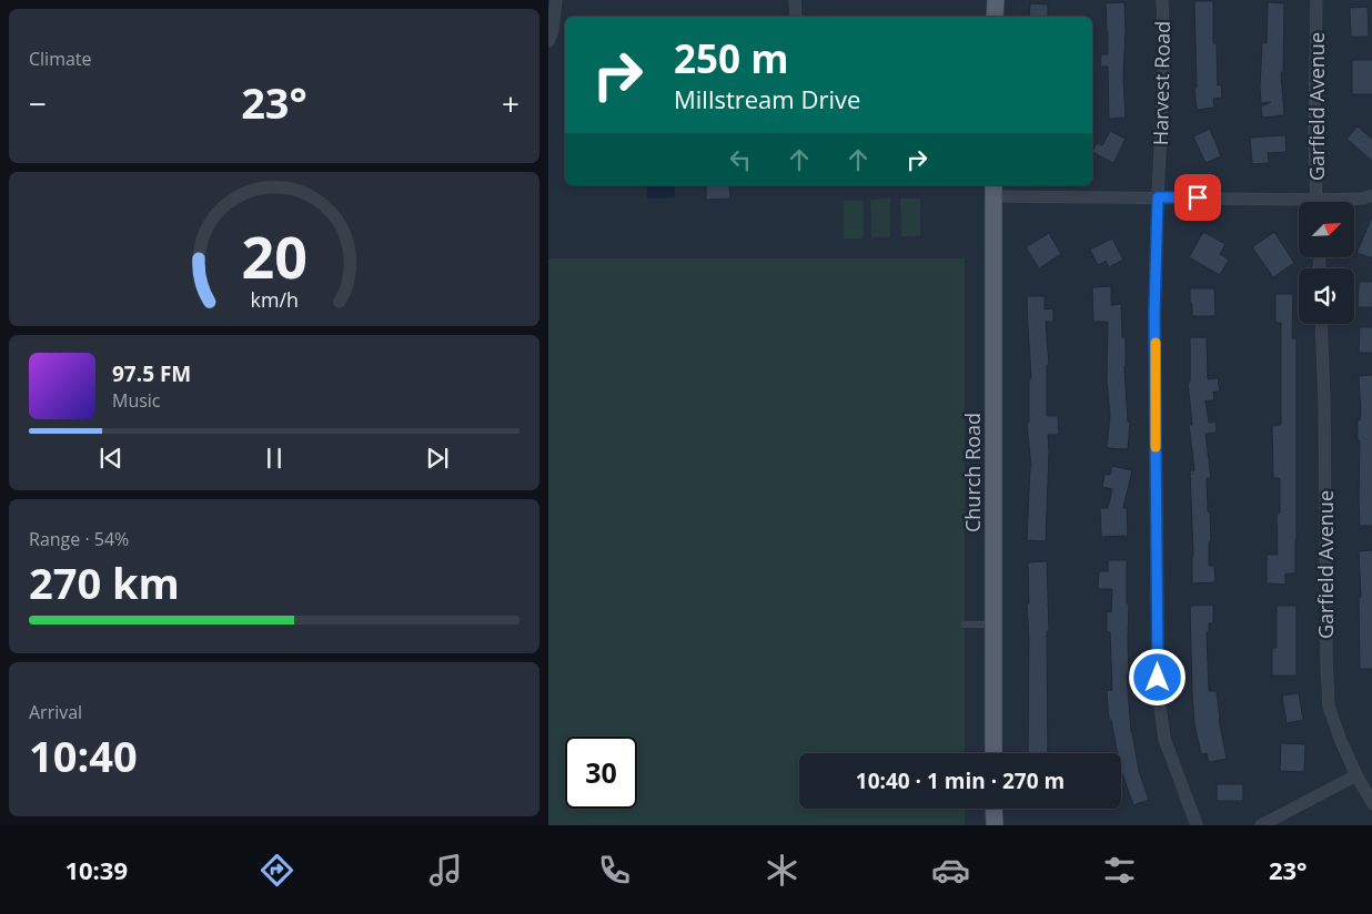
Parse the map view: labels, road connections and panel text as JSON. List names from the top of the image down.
{
  "streets": {
    "main road": ["Church Road"],
    "street": ["Harvest Road", "Garfield Avenue"]
  },
  "north": "top right",
  "page": {
    "tile": [
      "Climate",
      ["Range · 54%", "270 km"],
      ["Arrival", "10:40"]
    ],
    "turn": ["250 m", "Millstream Drive"],
    "heat": ["−", "23°", "+"],
    "song": ["97.5 FM", "Music"],
    "limit": "30",
    "trip": "10:40 · 1 min · 270 m",
    "tabs": ["10:39", "23°"],
    "gauge": ["20", "km/h"]
  }
}
